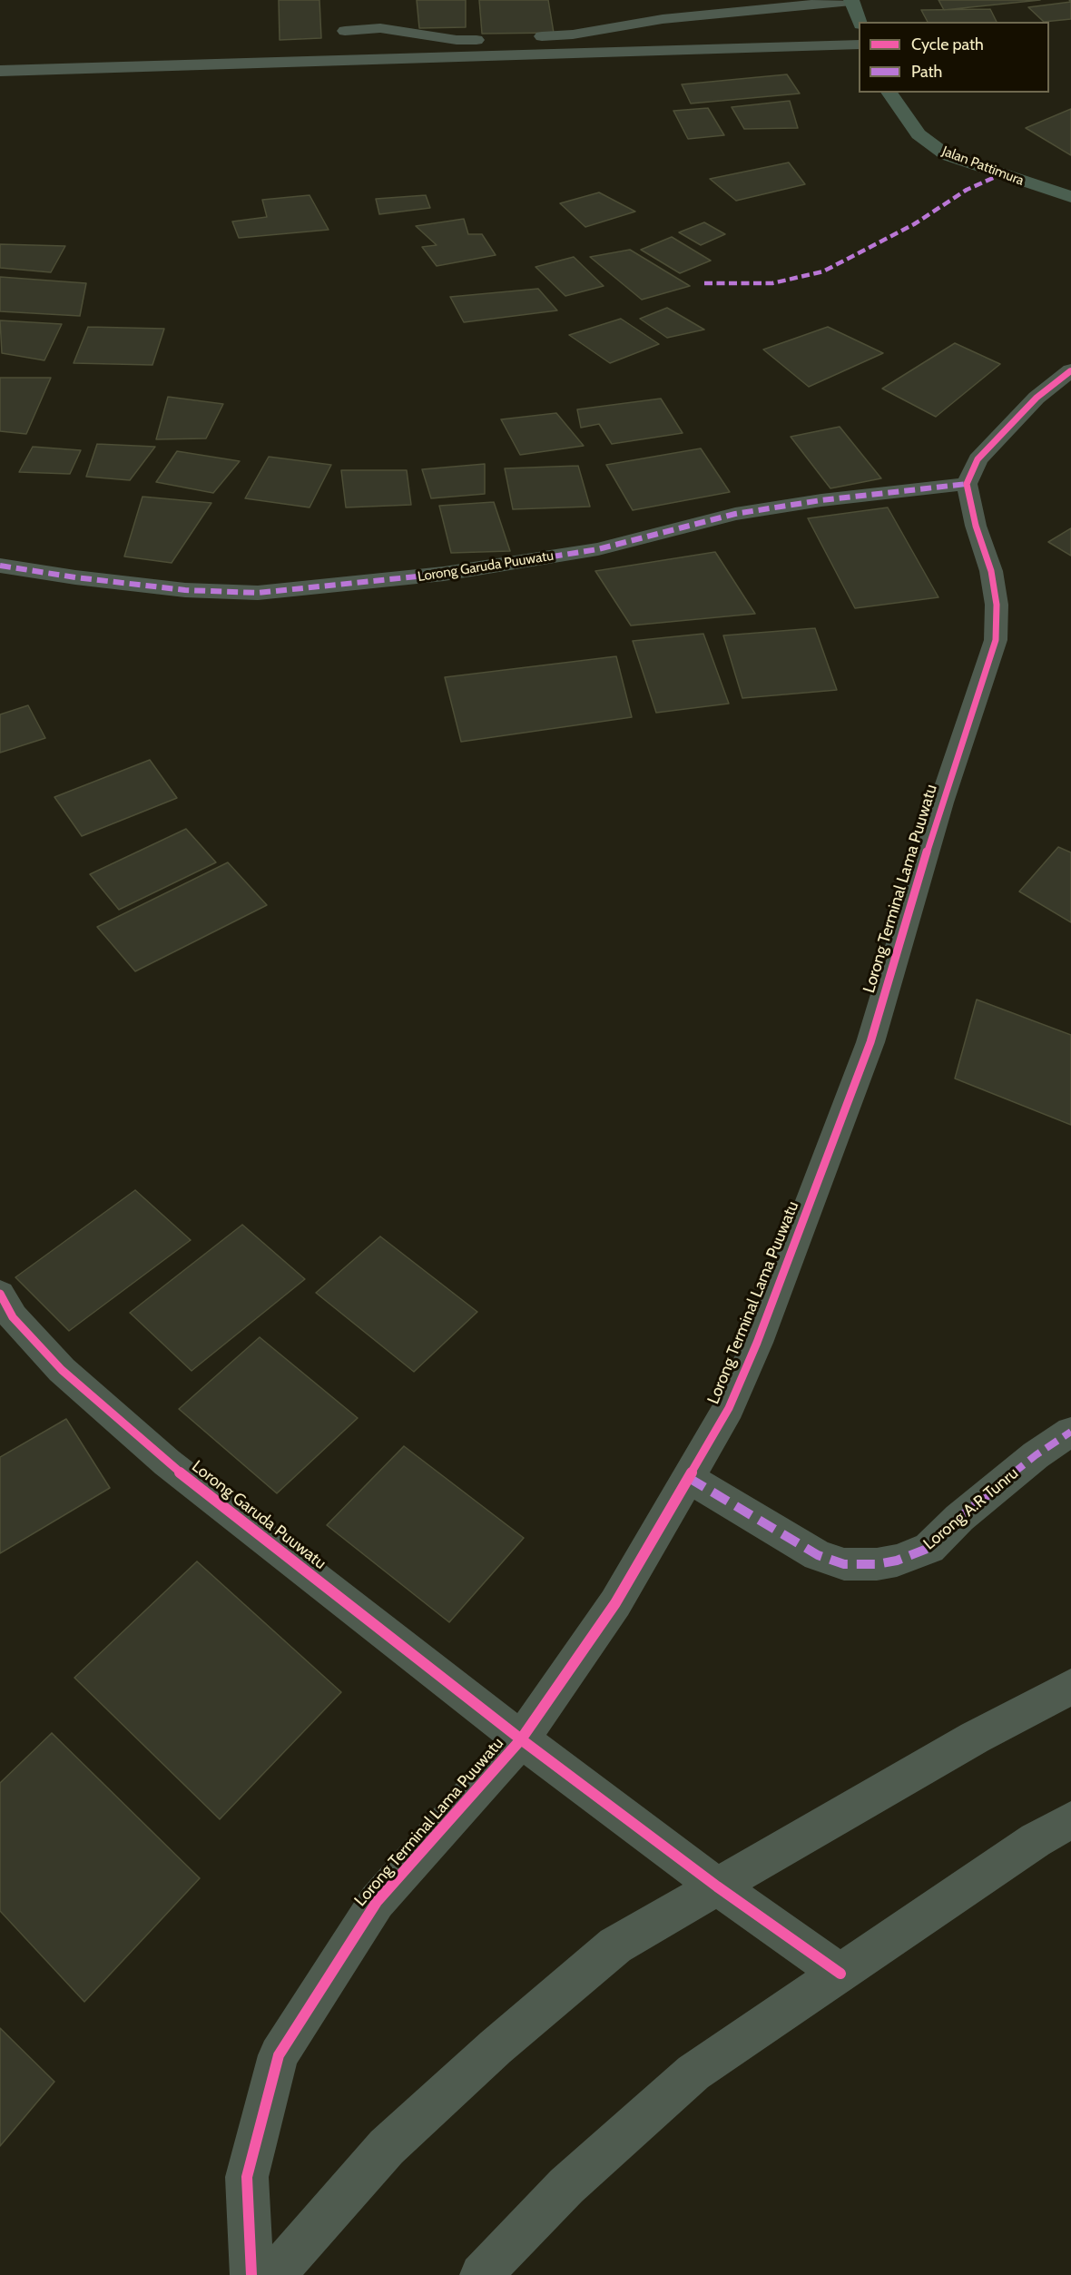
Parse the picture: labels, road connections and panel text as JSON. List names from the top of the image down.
{
  "streets": {
    "highway": ["Jalan Pattimura"],
    "street": ["Lorong Garuda Puuwatu", "Lorong Terminal Lama Puuwatu", "Lorong A.R Tunru"]
  },
  "crossings": [
    ["Lorong Garuda Puuwatu", "Lorong Terminal Lama Puuwatu"],
    ["Lorong Terminal Lama Puuwatu", "Lorong A.R Tunru"]
  ],
  "legend": ["Cycle path", "Path"]
}
